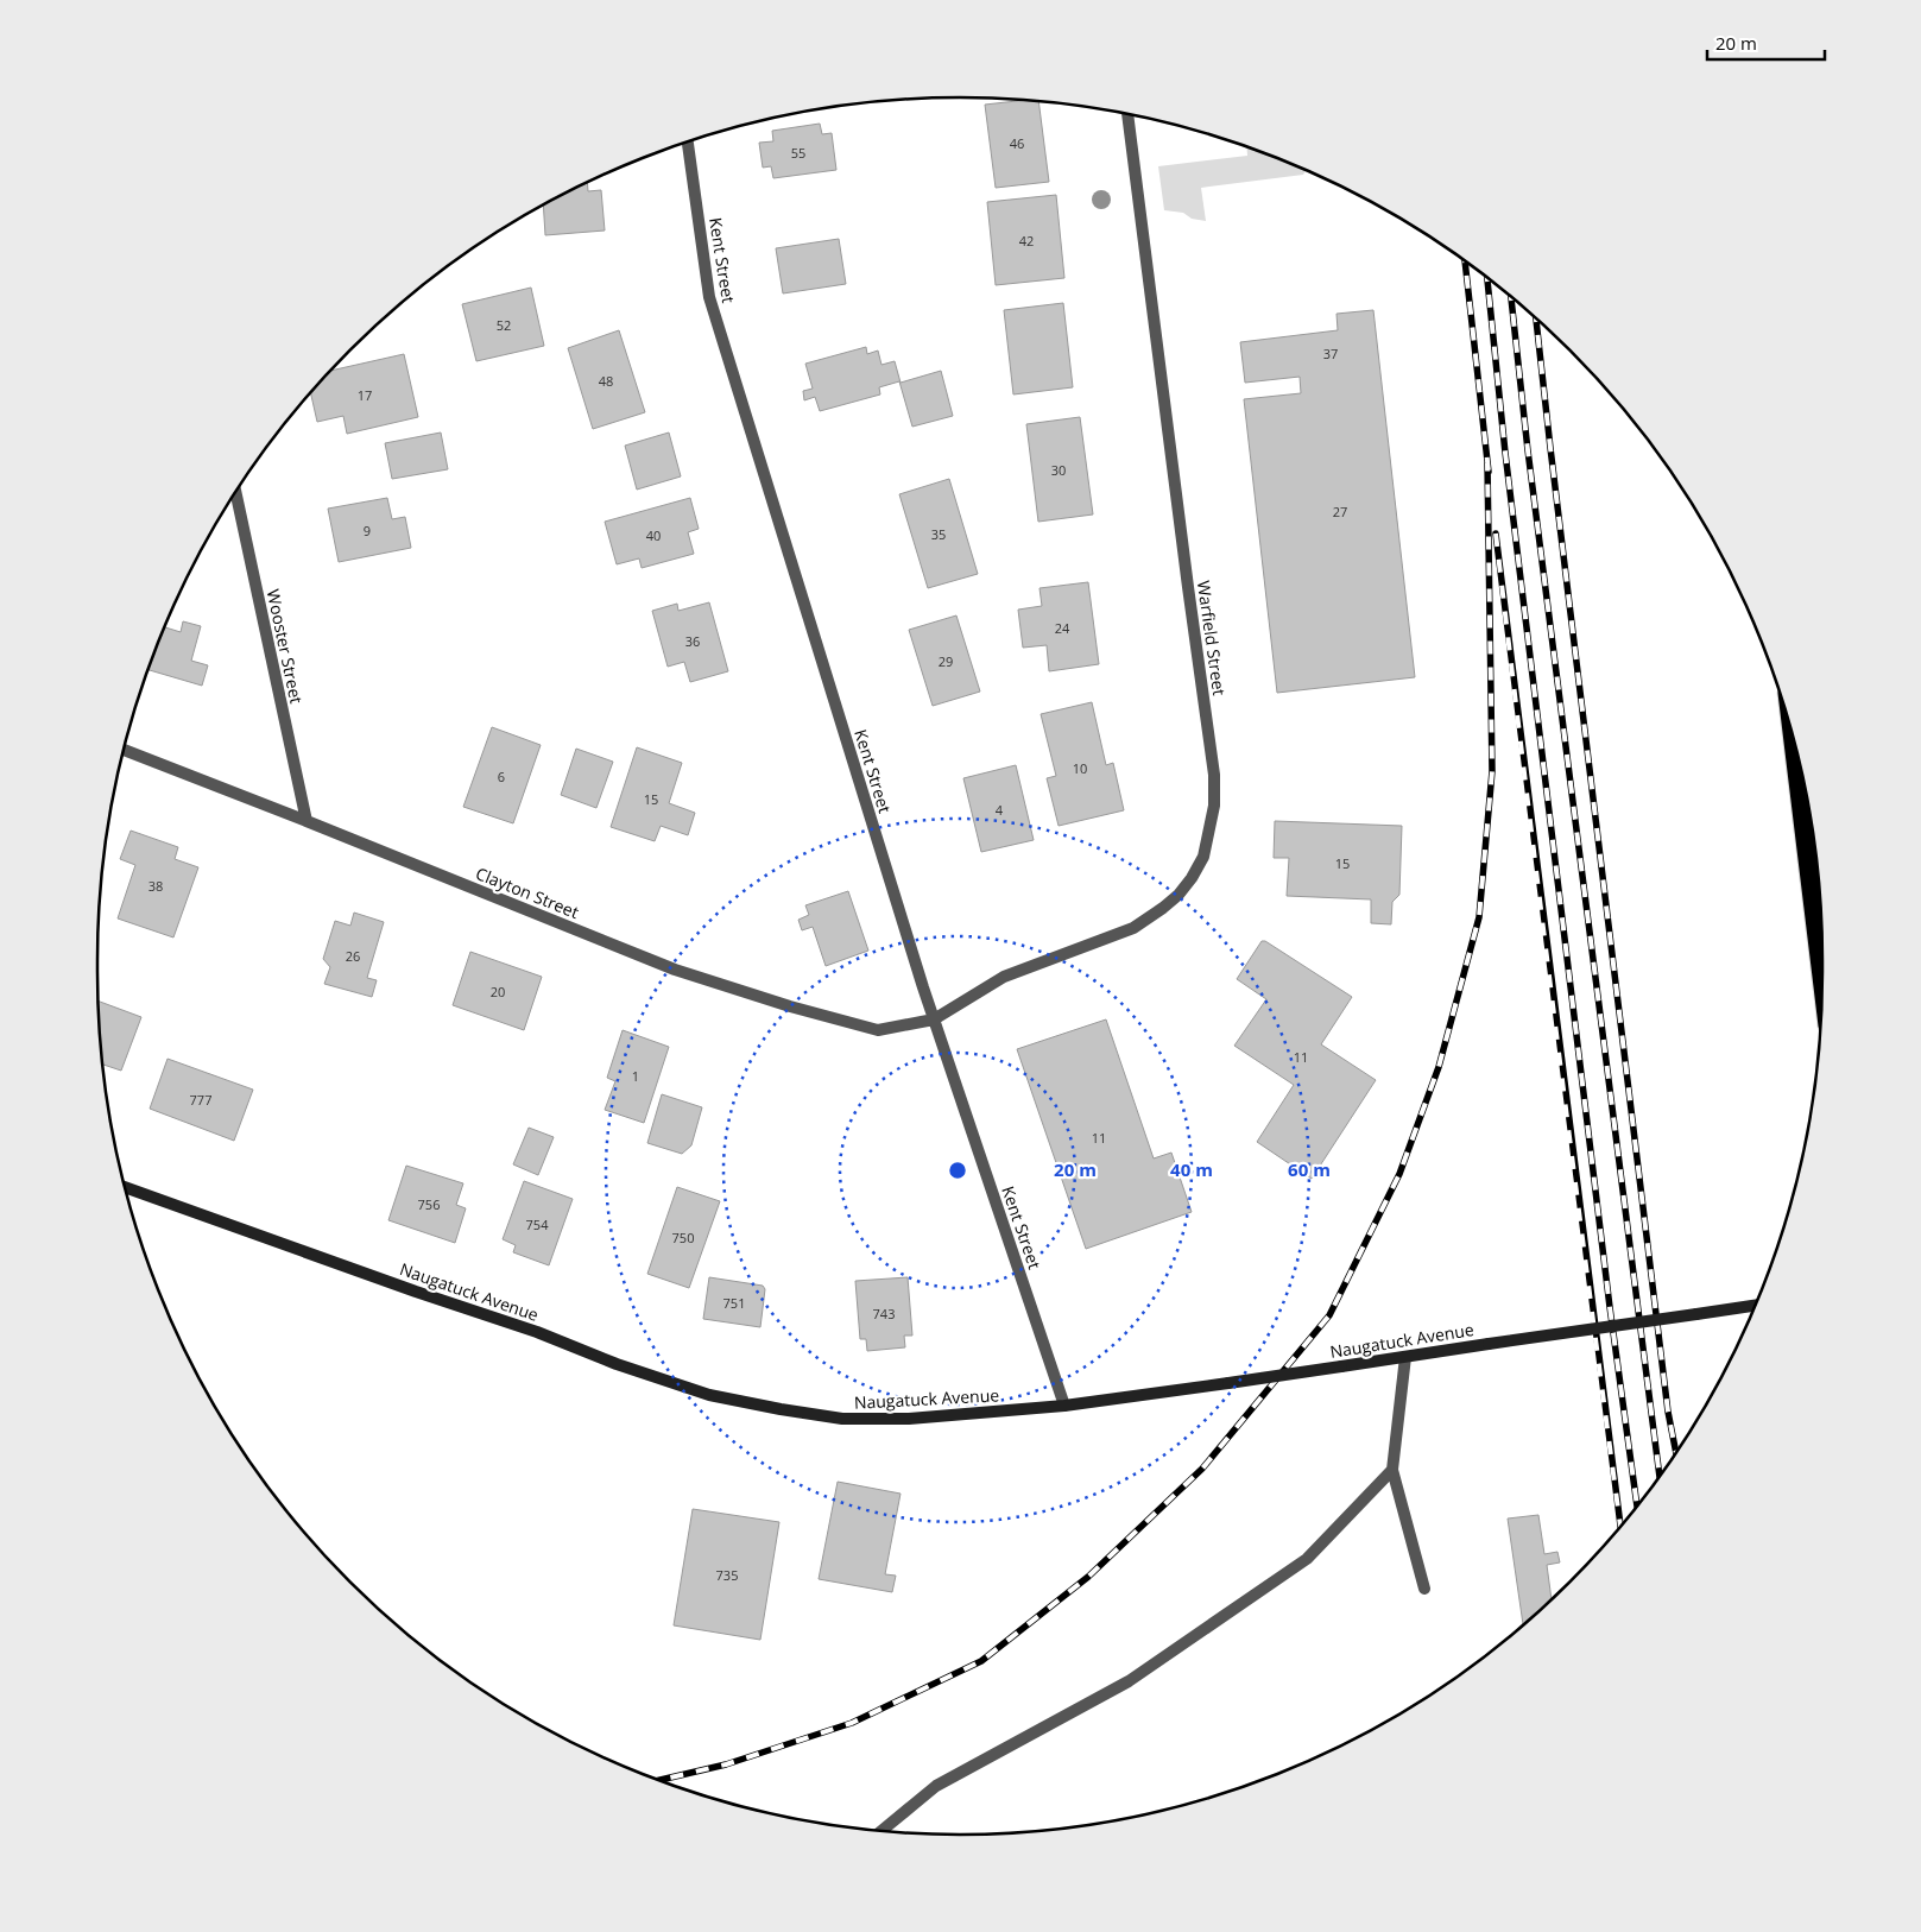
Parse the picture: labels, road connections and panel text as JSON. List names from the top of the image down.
{
  "streets": {
    "main road": ["Naugatuck Avenue"],
    "street": [
      "Kent Street",
      "Warfield Street",
      "Wooster Street",
      "Clayton Street"
    ]
  },
  "crossings": [
    ["Kent Street", "Warfield Street"],
    ["Kent Street", "Clayton Street"],
    ["Kent Street", "Naugatuck Avenue"],
    ["Warfield Street", "Clayton Street"],
    ["Wooster Street", "Clayton Street"]
  ],
  "house_numbers": [
    "46",
    "55",
    "42",
    "52",
    "37",
    "48",
    "17",
    "30",
    "27",
    "9",
    "35",
    "40",
    "24",
    "36",
    "29",
    "10",
    "6",
    "15",
    "4",
    "15",
    "38",
    "26",
    "20",
    "11",
    "1",
    "777",
    "11",
    "756",
    "754",
    "750",
    "751",
    "743",
    "735"
  ],
  "scale_bar": "20 m",
  "rings": ["20 m", "40 m", "60 m"]
}
